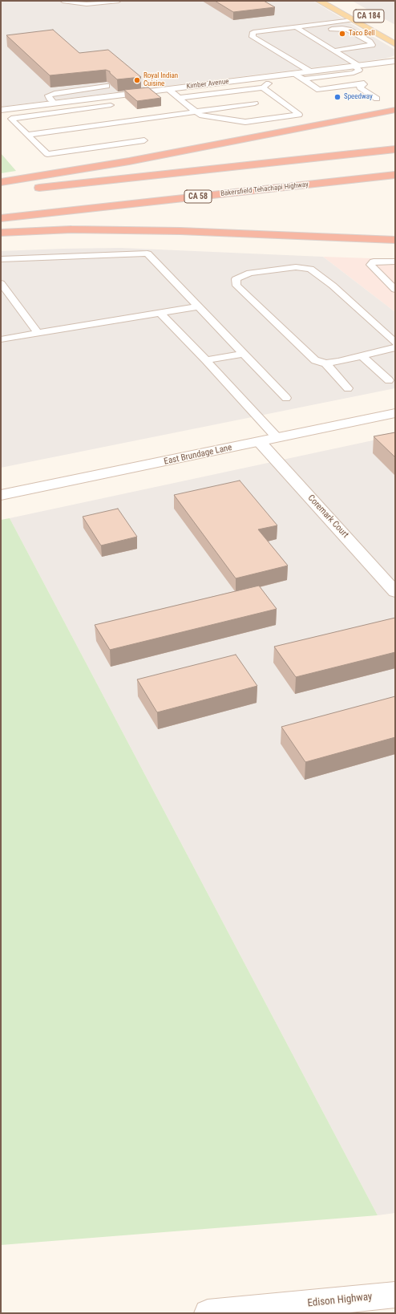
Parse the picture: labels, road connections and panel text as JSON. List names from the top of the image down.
{
  "streets": {
    "highway": ["Bakersfield Tehachapi Highway", "CA 58"],
    "main road": ["CA 184"],
    "street": [
      "Kimber Avenue",
      "East Brundage Lane",
      "Coremark Court",
      "Edison Highway"
    ]
  },
  "crossings": [
    ["East Brundage Lane", "Coremark Court"]
  ],
  "places": ["Taco Bell", "Royal Indian Cuisine", "Speedway"]
}
